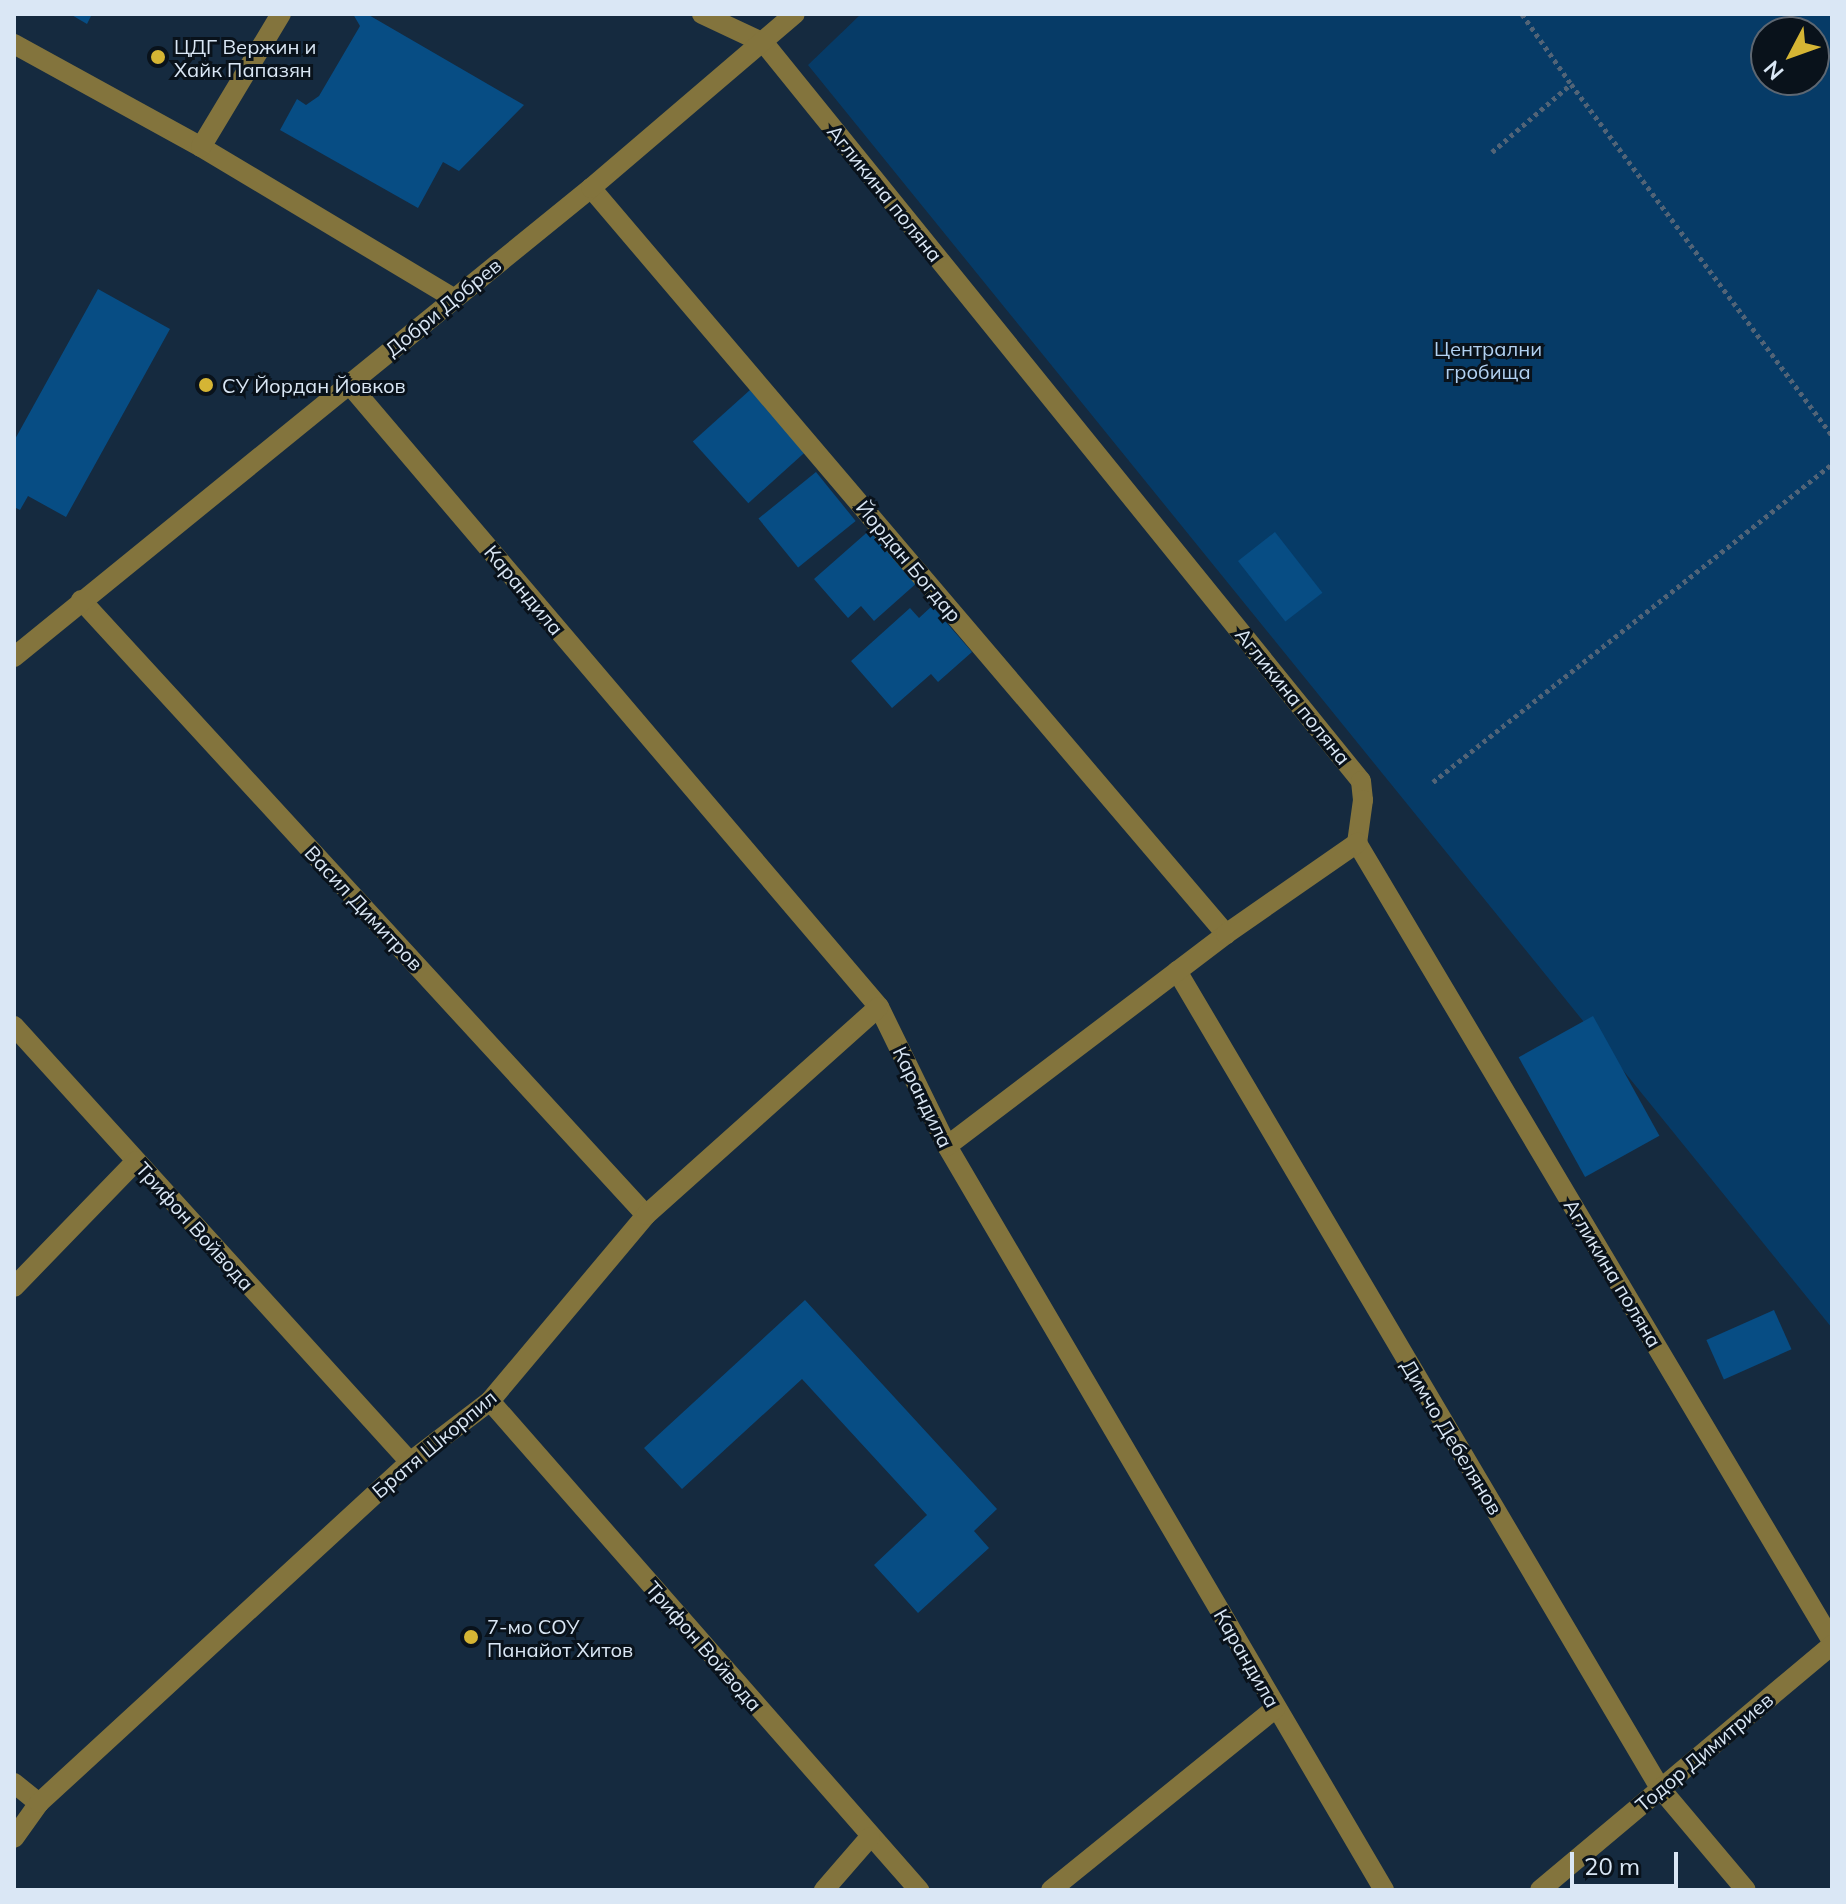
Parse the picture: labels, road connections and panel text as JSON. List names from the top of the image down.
{
  "streets": {
    "street": [
      "Агликина поляна",
      "Добри Добрев",
      "Йордан Богдар",
      "Карандила",
      "Васил Димитров",
      "Трифон Войвода",
      "Димчо Дебелянов",
      "Братя Шкорпил",
      "Тодор Димитриев"
    ]
  },
  "crossings": [
    ["Агликина поляна", "Добри Добрев"],
    ["Агликина поляна", "Тодор Димитриев"],
    ["Добри Добрев", "Йордан Богдар"],
    ["Добри Добрев", "Карандила"],
    ["Добри Добрев", "Васил Димитров"],
    ["Карандила", "Братя Шкорпил"],
    ["Васил Димитров", "Братя Шкорпил"],
    ["Трифон Войвода", "Братя Шкорпил"],
    ["Димчо Дебелянов", "Тодор Димитриев"]
  ],
  "parks": ["Централни гробища"],
  "places": ["ЦДГ Вержин и Хайк Папазян", "СУ Йордан Йовков", "7-мо СОУ Панайот Хитов"],
  "scale_bar": "20 m",
  "north": "bottom left"
}
